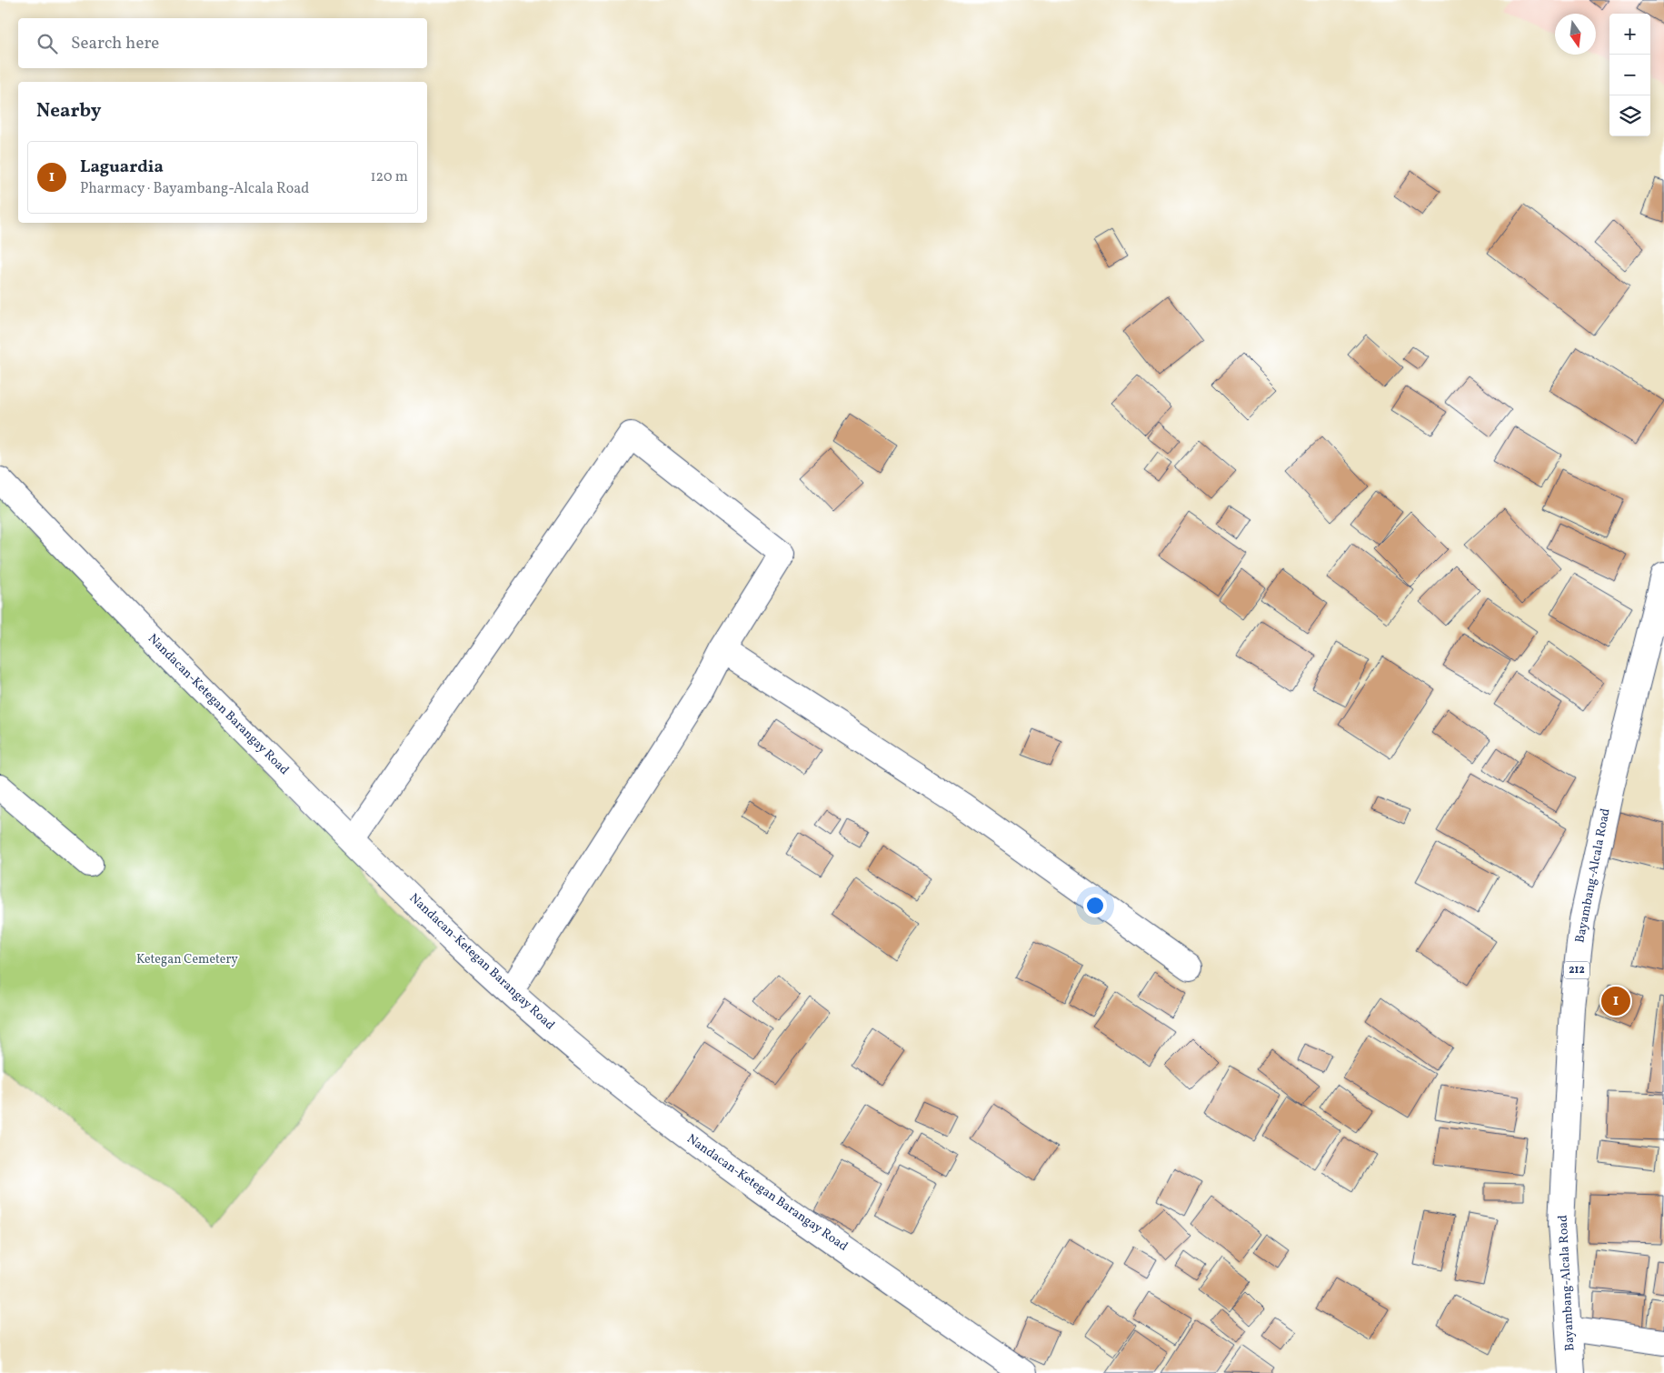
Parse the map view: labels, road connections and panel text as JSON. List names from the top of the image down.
{
  "streets": {
    "street": ["Nandacan-Ketegan Barangay Road", "Bayambang-Alcala Road", "212"]
  },
  "parks": ["Ketegan Cemetery"],
  "north": "bottom",
  "page": {
    "map_buttons": ["+", "−"],
    "search": "Search here",
    "heading": "Nearby",
    "list": [
      {
        "mark": "1",
        "name": "Laguardia",
        "note": "Pharmacy · Bayambang-Alcala Road",
        "value": "120 m"
      }
    ],
    "pins": "1"
  }
}
